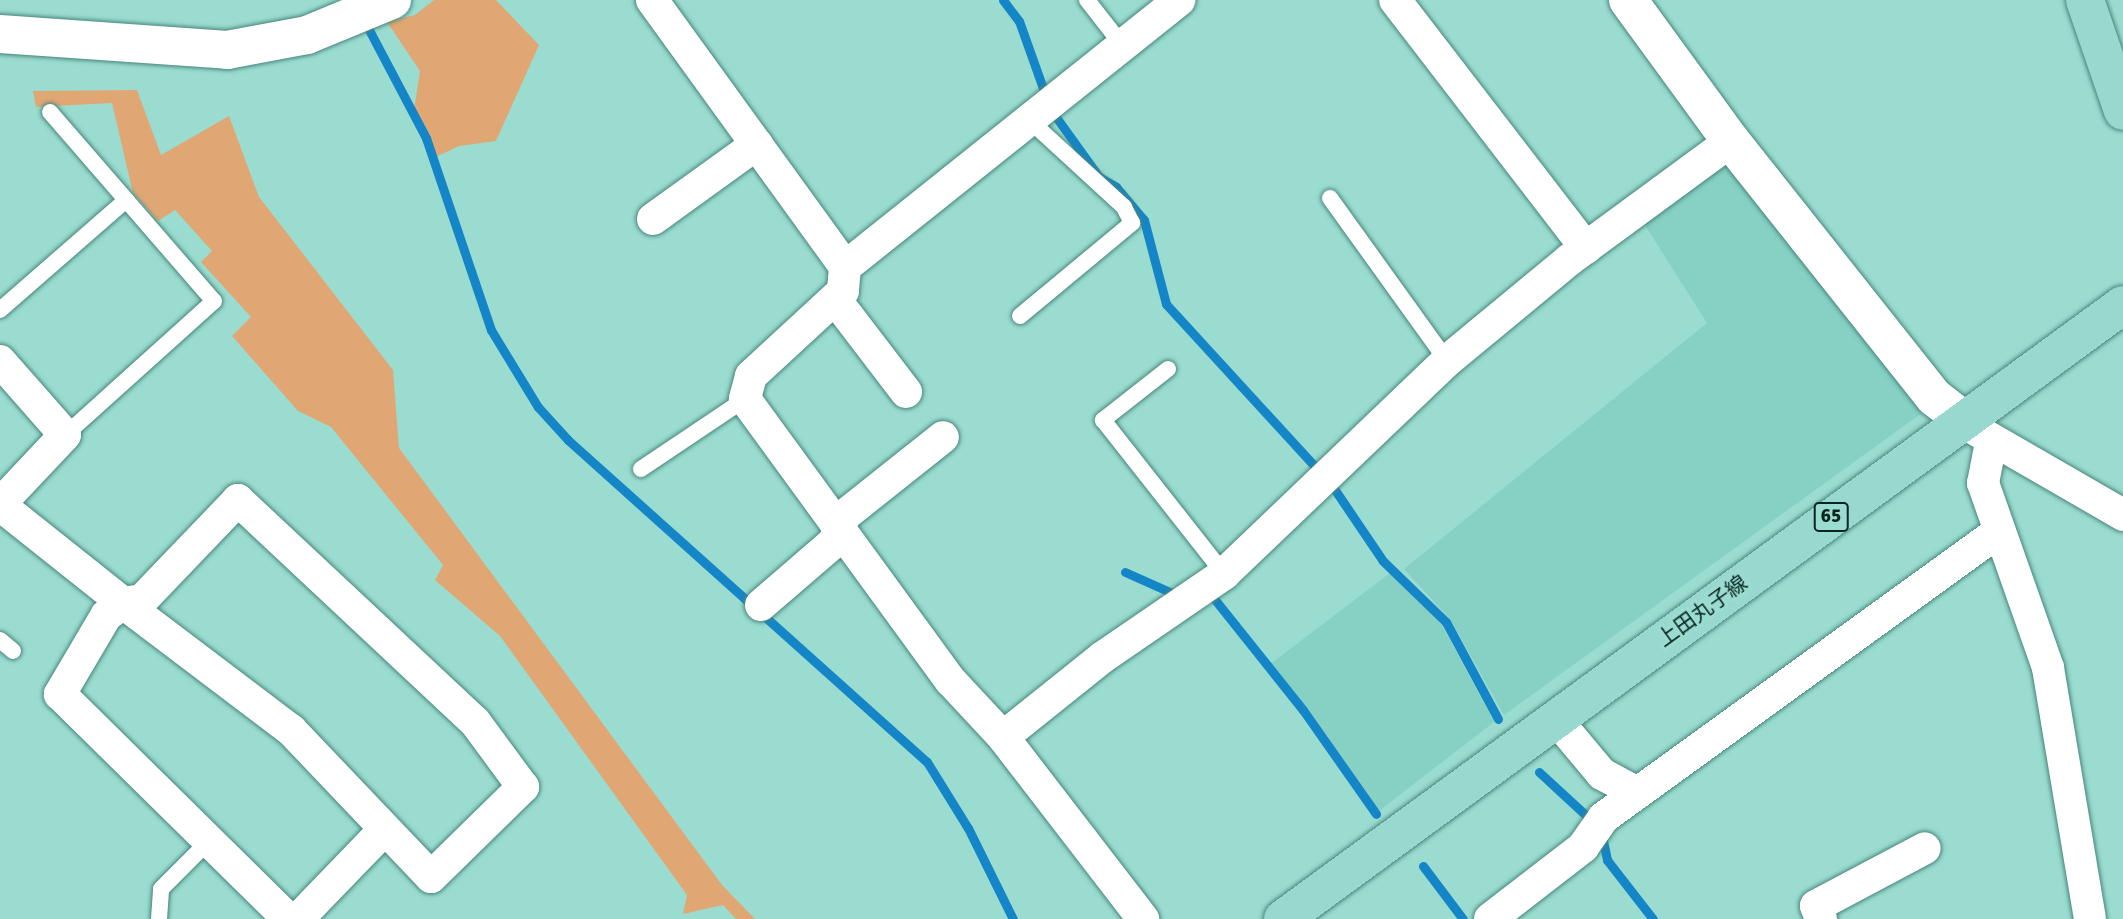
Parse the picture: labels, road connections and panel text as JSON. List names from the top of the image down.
{
  "streets": {
    "main road": ["65", "上田丸子線"]
  }
}
